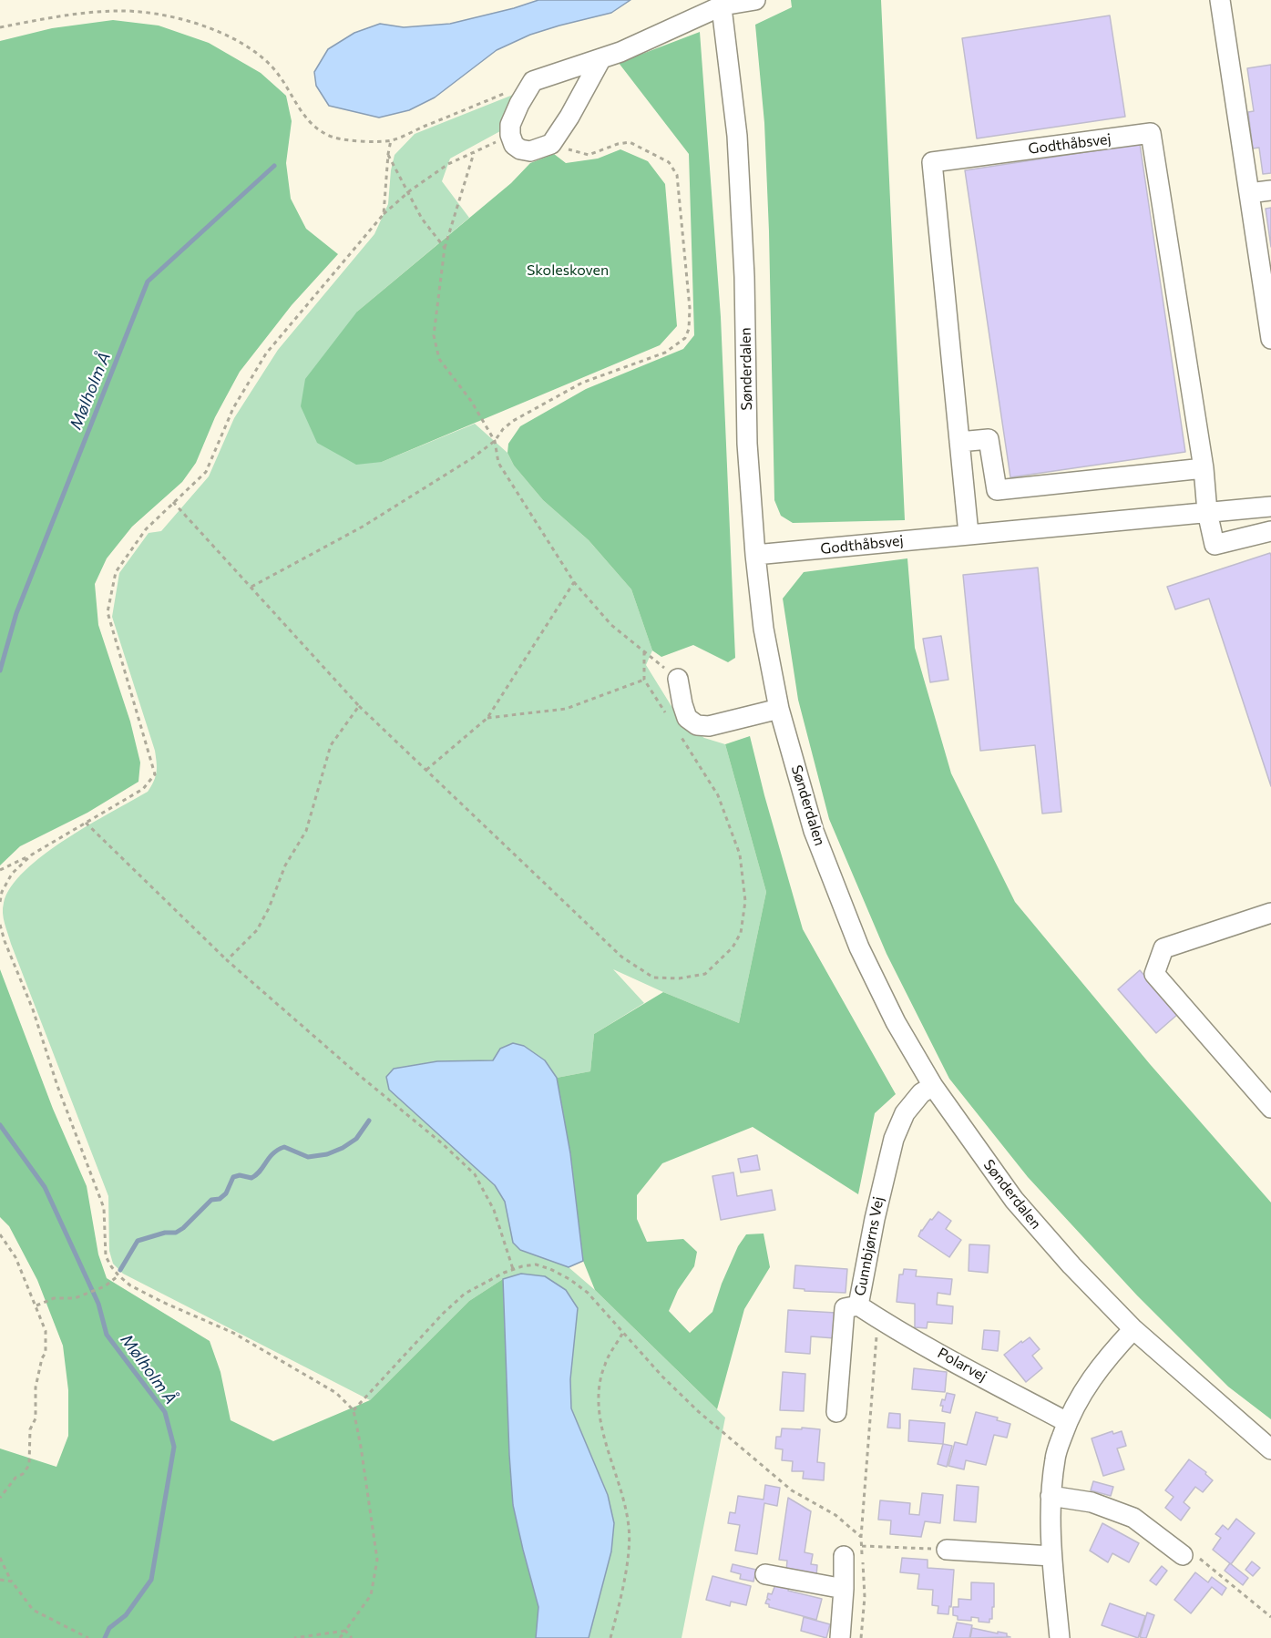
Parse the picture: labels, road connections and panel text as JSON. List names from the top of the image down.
{
  "streets": {
    "street": [
      "Godthåbsvej",
      "Sønderdalen",
      "Gunnbjørns Vej",
      "Polarvej"
    ]
  },
  "crossings": [
    ["Godthåbsvej", "Sønderdalen"],
    ["Sønderdalen", "Gunnbjørns Vej"],
    ["Gunnbjørns Vej", "Polarvej"]
  ],
  "water": ["Mølholm Å"],
  "parks": ["Skoleskoven"]
}
